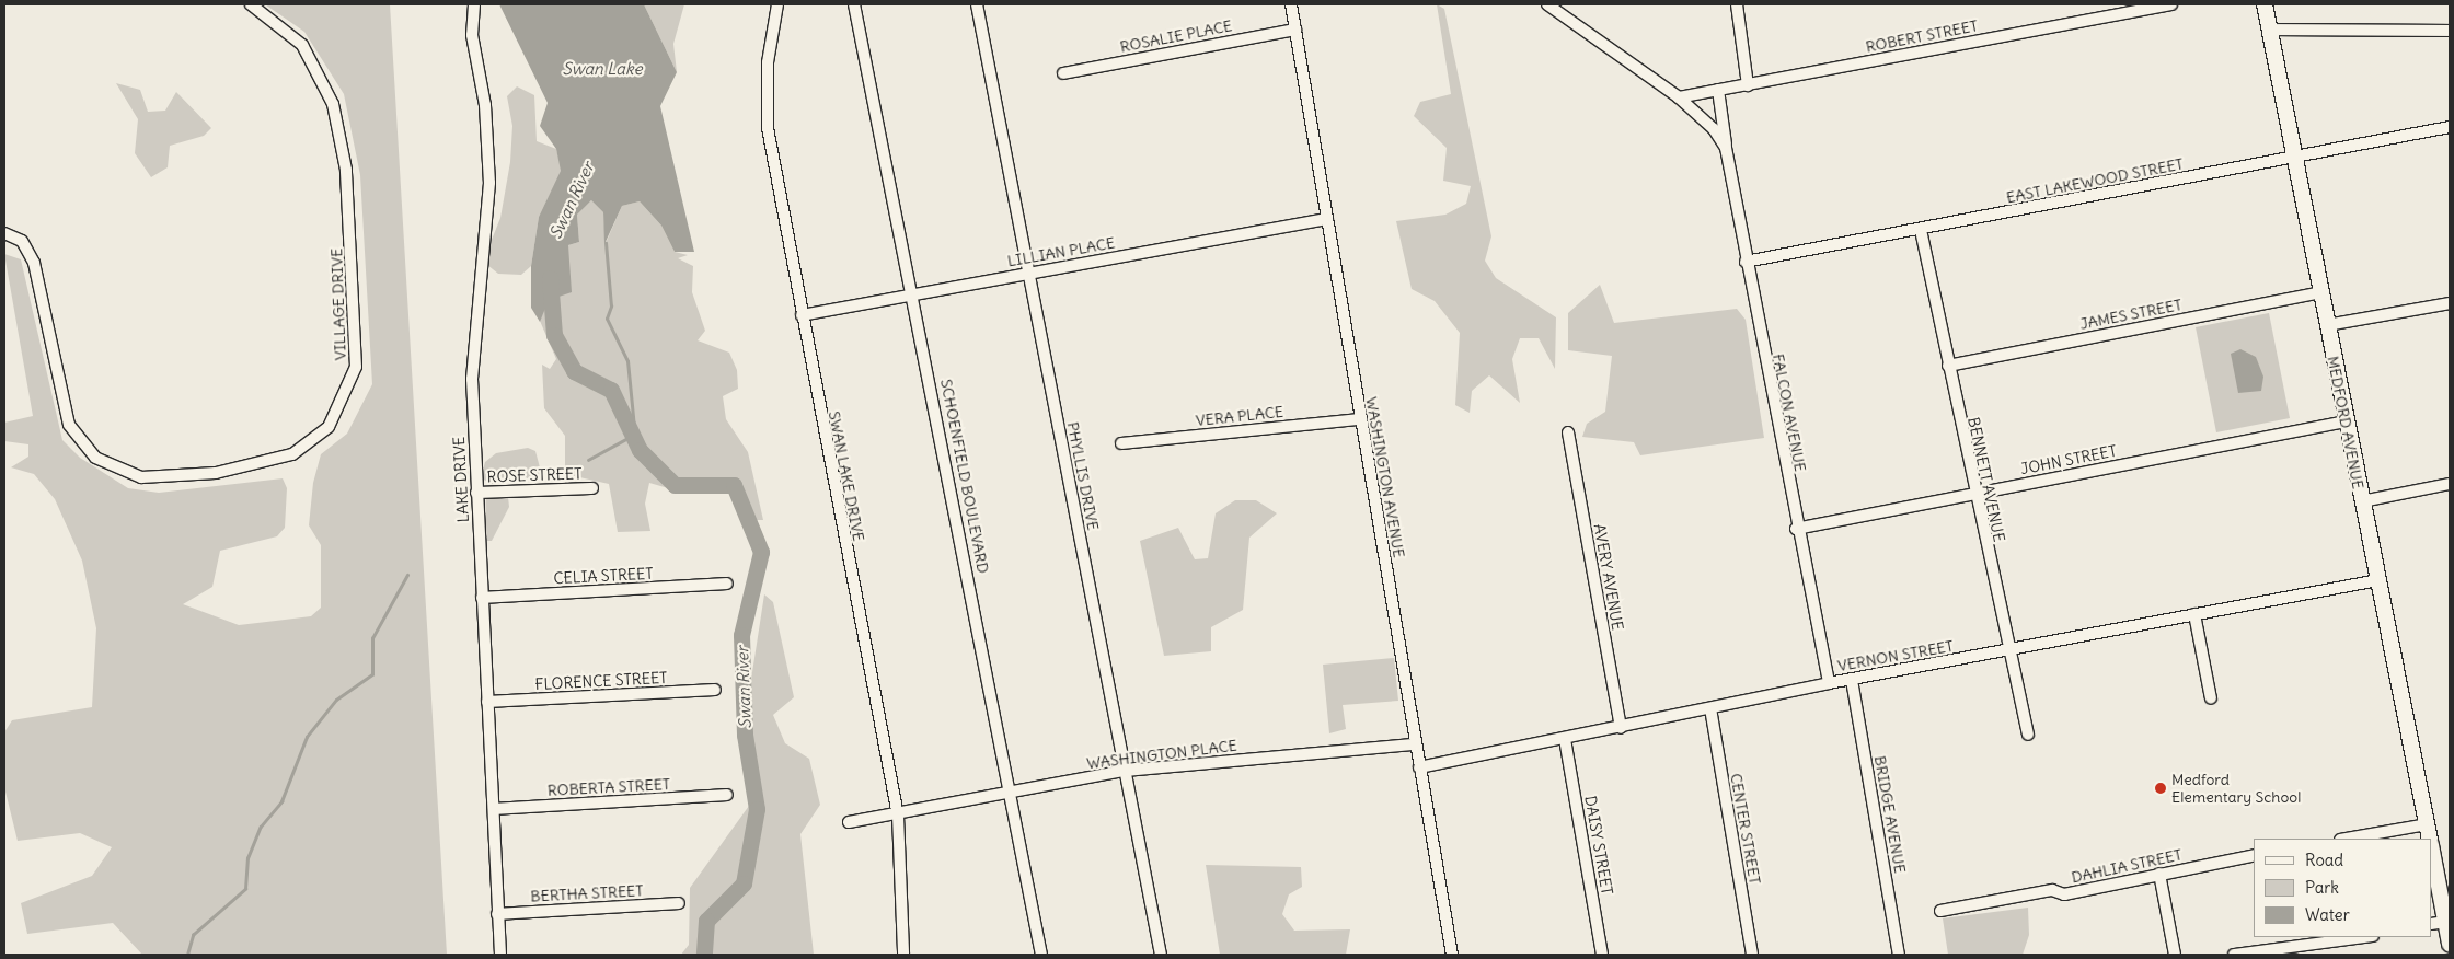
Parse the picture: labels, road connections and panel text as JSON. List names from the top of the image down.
{
  "streets": {
    "main road": ["MEDFORD AVENUE"],
    "street": [
      "ROSALIE PLACE",
      "ROBERT STREET",
      "EAST LAKEWOOD STREET",
      "LILLIAN PLACE",
      "VILLAGE DRIVE",
      "JAMES STREET",
      "FALCON AVENUE",
      "VERA PLACE",
      "JOHN STREET",
      "ROSE STREET",
      "SWAN LAKE DRIVE",
      "SCHOENFIELD BOULEVARD",
      "PHYLLIS DRIVE",
      "WASHINGTON AVENUE",
      "LAKE DRIVE",
      "BENNETT AVENUE",
      "CELIA STREET",
      "AVERY AVENUE",
      "VERNON STREET",
      "FLORENCE STREET",
      "WASHINGTON PLACE",
      "ROBERTA STREET",
      "BRIDGE AVENUE",
      "CENTER STREET",
      "DAISY STREET",
      "DAHLIA STREET",
      "BERTHA STREET"
    ]
  },
  "crossings": [
    ["ROSALIE PLACE", "WASHINGTON AVENUE"],
    ["ROBERT STREET", "FALCON AVENUE"],
    ["EAST LAKEWOOD STREET", "FALCON AVENUE"],
    ["EAST LAKEWOOD STREET", "MEDFORD AVENUE"],
    ["EAST LAKEWOOD STREET", "BENNETT AVENUE"],
    ["LILLIAN PLACE", "SWAN LAKE DRIVE"],
    ["LILLIAN PLACE", "SCHOENFIELD BOULEVARD"],
    ["LILLIAN PLACE", "PHYLLIS DRIVE"],
    ["LILLIAN PLACE", "WASHINGTON AVENUE"],
    ["JAMES STREET", "MEDFORD AVENUE"],
    ["JAMES STREET", "BENNETT AVENUE"],
    ["FALCON AVENUE", "JOHN STREET"],
    ["FALCON AVENUE", "VERNON STREET"],
    ["VERA PLACE", "WASHINGTON AVENUE"],
    ["MEDFORD AVENUE", "JOHN STREET"],
    ["MEDFORD AVENUE", "VERNON STREET"],
    ["JOHN STREET", "BENNETT AVENUE"],
    ["ROSE STREET", "LAKE DRIVE"],
    ["SWAN LAKE DRIVE", "WASHINGTON PLACE"],
    ["SCHOENFIELD BOULEVARD", "WASHINGTON PLACE"],
    ["PHYLLIS DRIVE", "WASHINGTON PLACE"],
    ["WASHINGTON AVENUE", "VERNON STREET"],
    ["WASHINGTON AVENUE", "WASHINGTON PLACE"],
    ["LAKE DRIVE", "CELIA STREET"],
    ["LAKE DRIVE", "FLORENCE STREET"],
    ["LAKE DRIVE", "ROBERTA STREET"],
    ["LAKE DRIVE", "BERTHA STREET"],
    ["BENNETT AVENUE", "VERNON STREET"],
    ["AVERY AVENUE", "VERNON STREET"],
    ["VERNON STREET", "BRIDGE AVENUE"],
    ["VERNON STREET", "CENTER STREET"],
    ["VERNON STREET", "DAISY STREET"]
  ],
  "water": ["Swan Lake", "Swan River"],
  "places": ["Medford Elementary School"],
  "legend": ["Road", "Park", "Water"]
}
